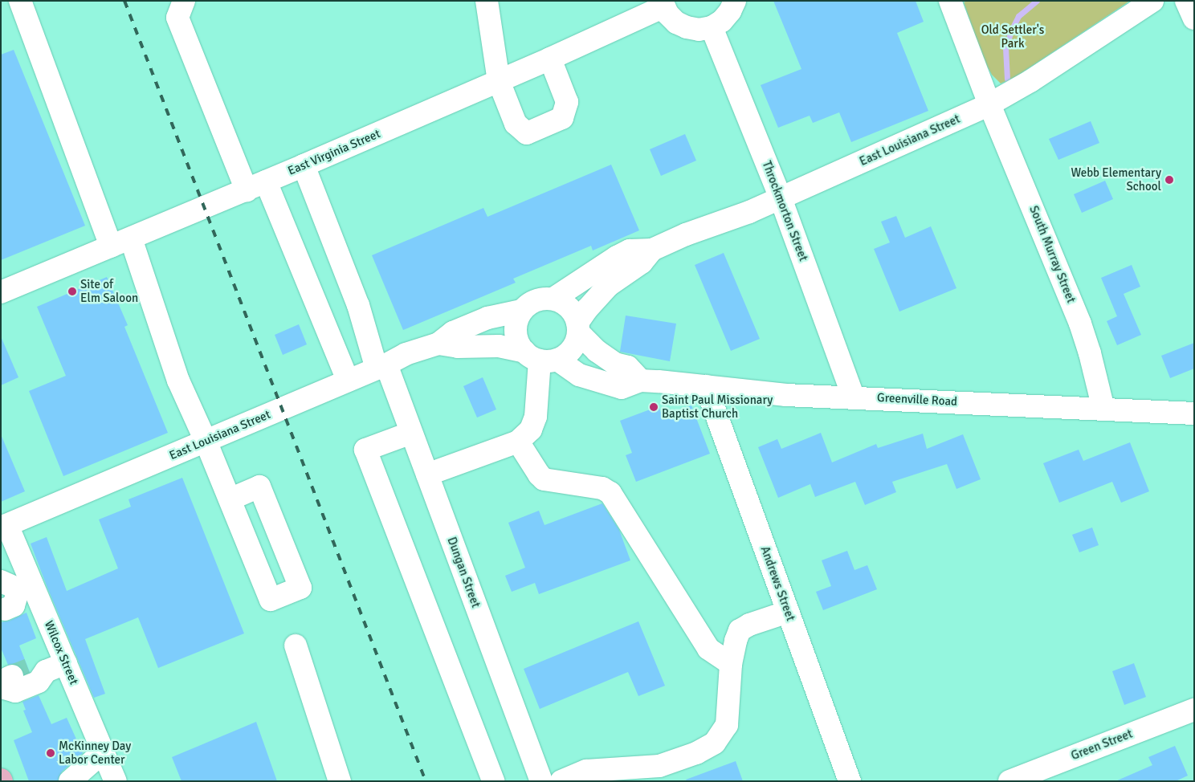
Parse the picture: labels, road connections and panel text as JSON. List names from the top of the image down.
{
  "streets": {
    "street": [
      "East Louisiana Street",
      "East Virginia Street",
      "Throckmorton Street",
      "South Murray Street",
      "Greenville Road",
      "Dungan Street",
      "Andrews Street",
      "Wilcox Street",
      "Green Street"
    ]
  },
  "crossings": [
    ["East Louisiana Street", "Throckmorton Street"],
    ["East Louisiana Street", "South Murray Street"],
    ["East Louisiana Street", "Greenville Road"],
    ["East Louisiana Street", "Dungan Street"],
    ["East Louisiana Street", "Wilcox Street"],
    ["East Virginia Street", "Dungan Street"],
    ["Throckmorton Street", "Greenville Road"],
    ["South Murray Street", "Greenville Road"],
    ["Greenville Road", "Andrews Street"]
  ],
  "parks": ["Old Settler's Park"],
  "places": [
    "Webb Elementary School",
    "Site of Elm Saloon",
    "Saint Paul Missionary Baptist Church",
    "McKinney Day Labor Center"
  ]
}
